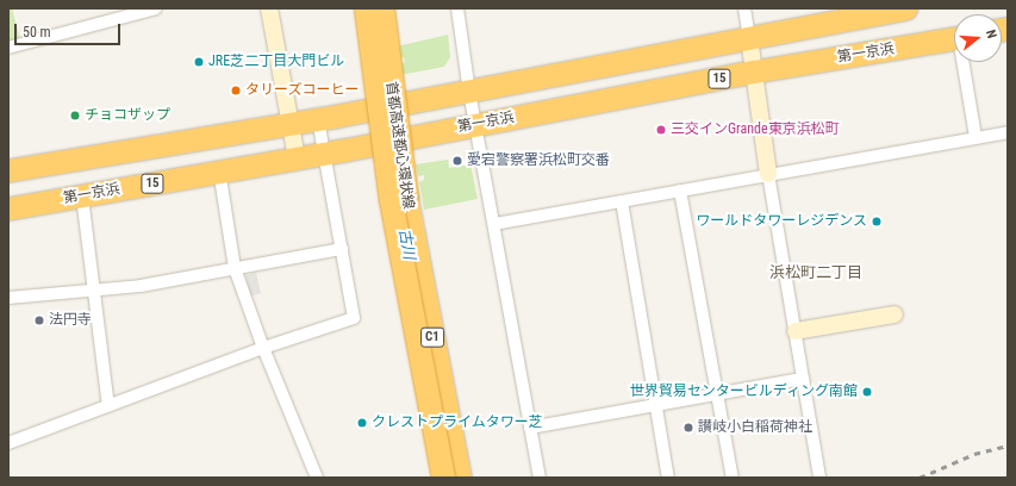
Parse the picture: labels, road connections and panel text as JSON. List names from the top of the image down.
{
  "streets": {
    "highway": [
      "第一京浜",
      "15",
      "首都高速都心環状線",
      "C1"
    ]
  },
  "districts": ["浜松町二丁目"],
  "water": ["古川"],
  "places": [
    "JRE芝二丁目大門ビル",
    "タリーズコーヒー",
    "チョコザップ",
    "三交インGrande東京浜松町",
    "愛宕警察署浜松町交番",
    "ワールドタワーレジデンス",
    "法円寺",
    "世界貿易センタービルディング南館",
    "クレストプライムタワー芝",
    "讃岐小白稲荷神社"
  ],
  "scale_bar": "50 m",
  "north": "right"
}
